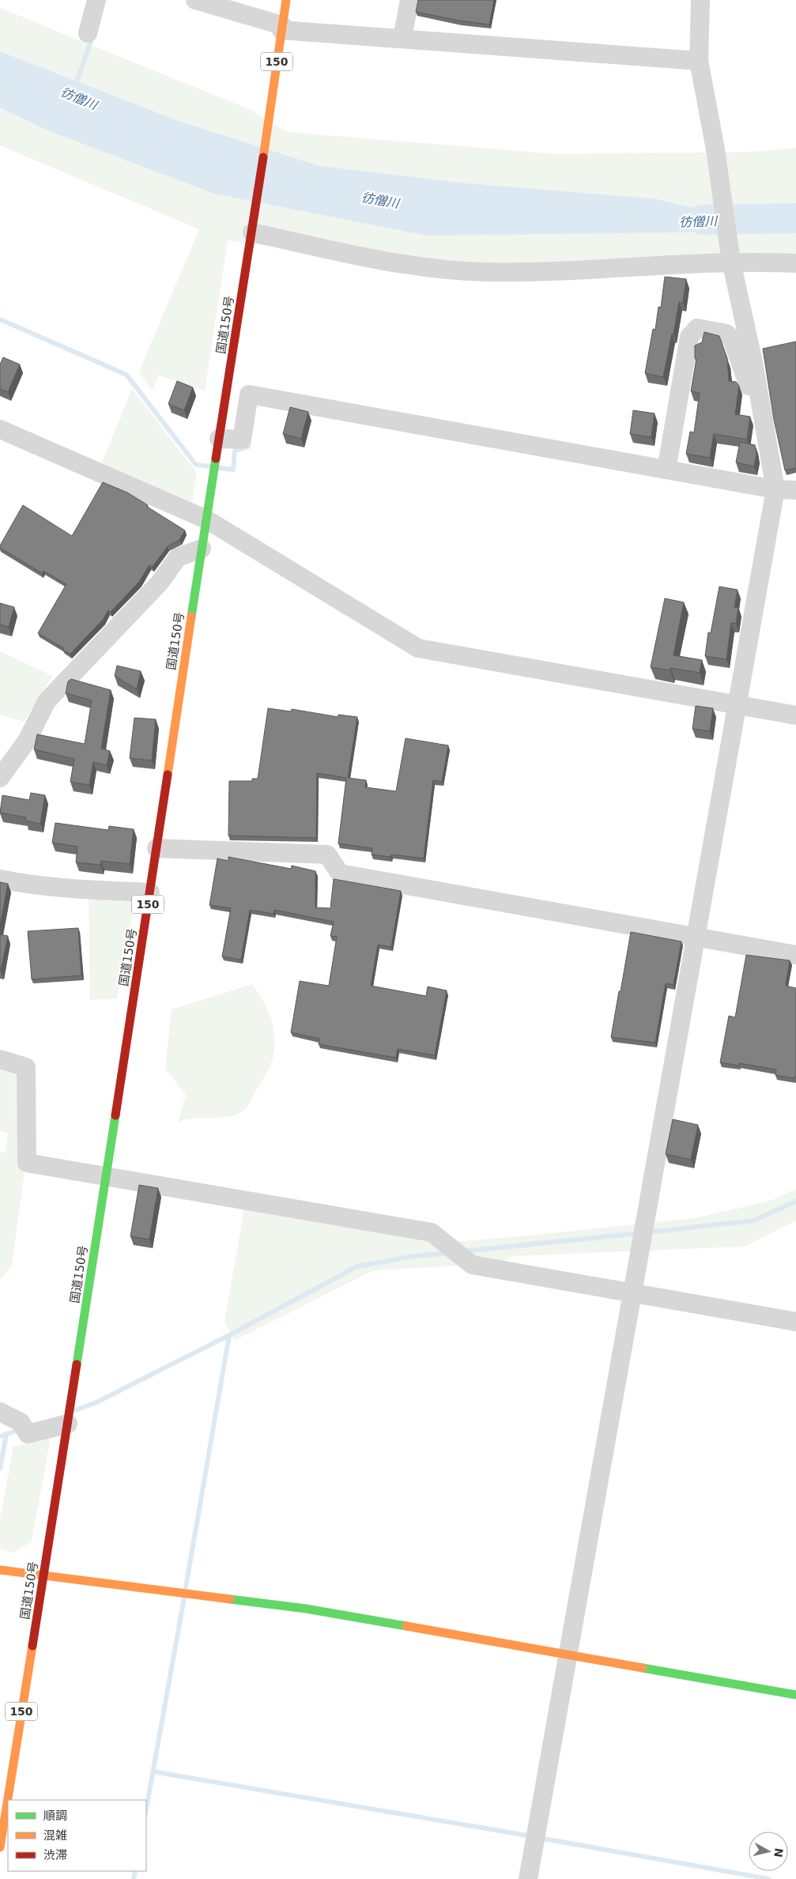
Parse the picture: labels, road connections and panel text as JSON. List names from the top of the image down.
{
  "streets": {
    "main road": ["150", "国道150号"]
  },
  "water": ["彷僧川"],
  "legend": ["順調", "混雑", "渋滞"],
  "north": "right"
}
